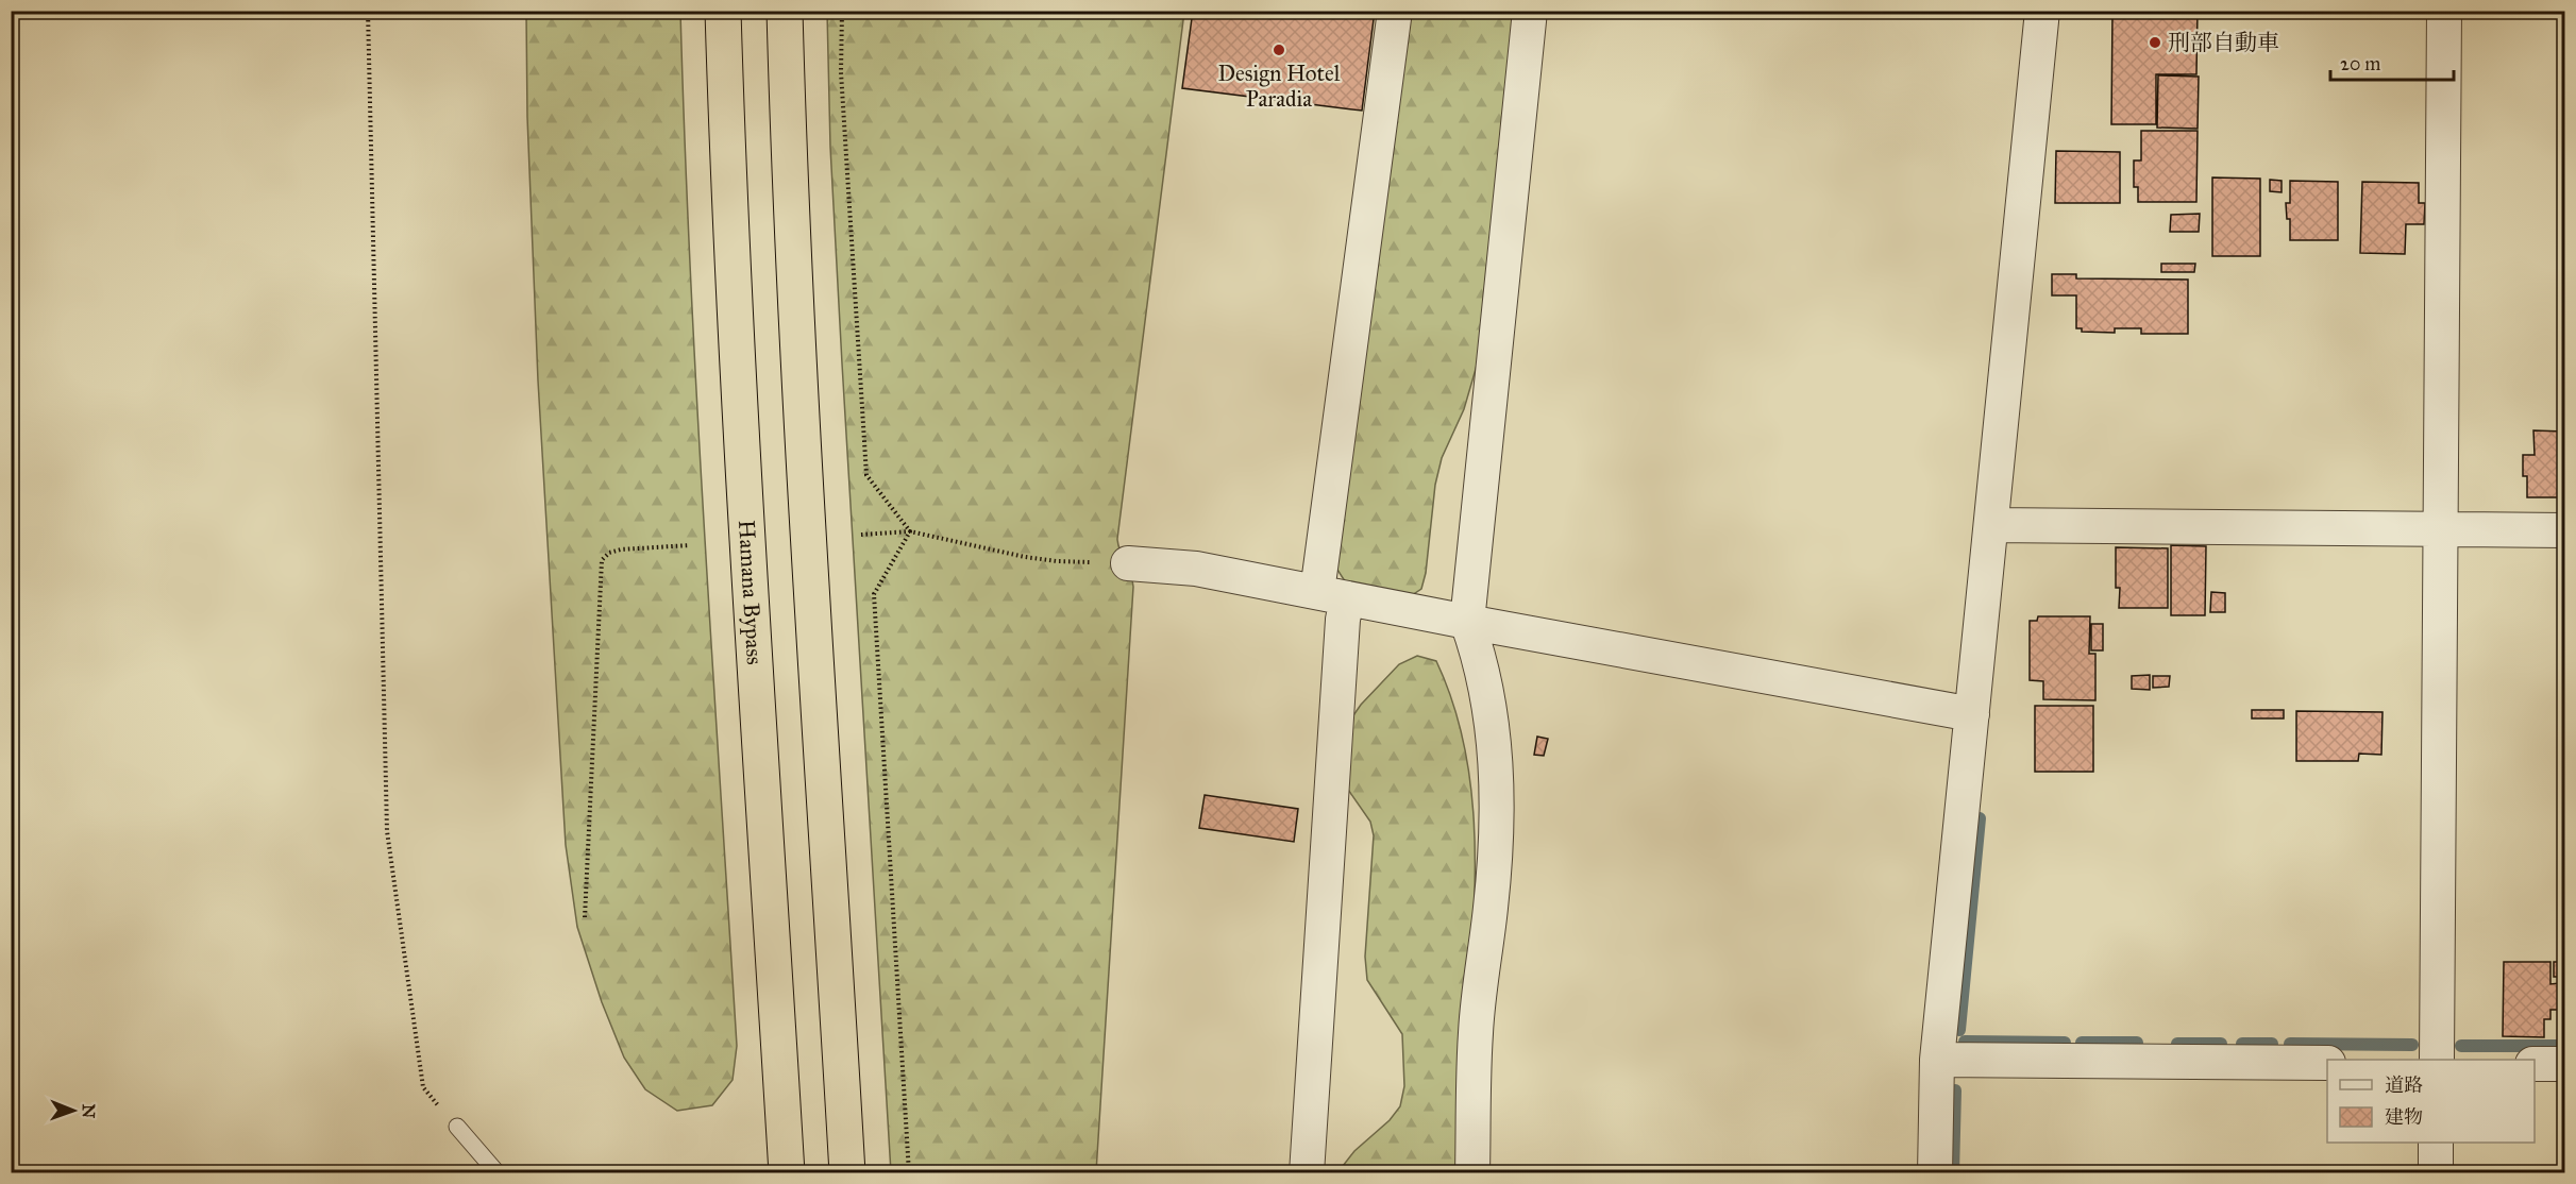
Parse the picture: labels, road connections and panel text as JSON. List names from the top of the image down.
{
  "streets": {
    "highway": ["Hamana Bypass"]
  },
  "places": ["刑部自動車", "Design Hotel Paradia"],
  "legend": ["道路", "建物"],
  "scale_bar": "20 m",
  "north": "right"
}
